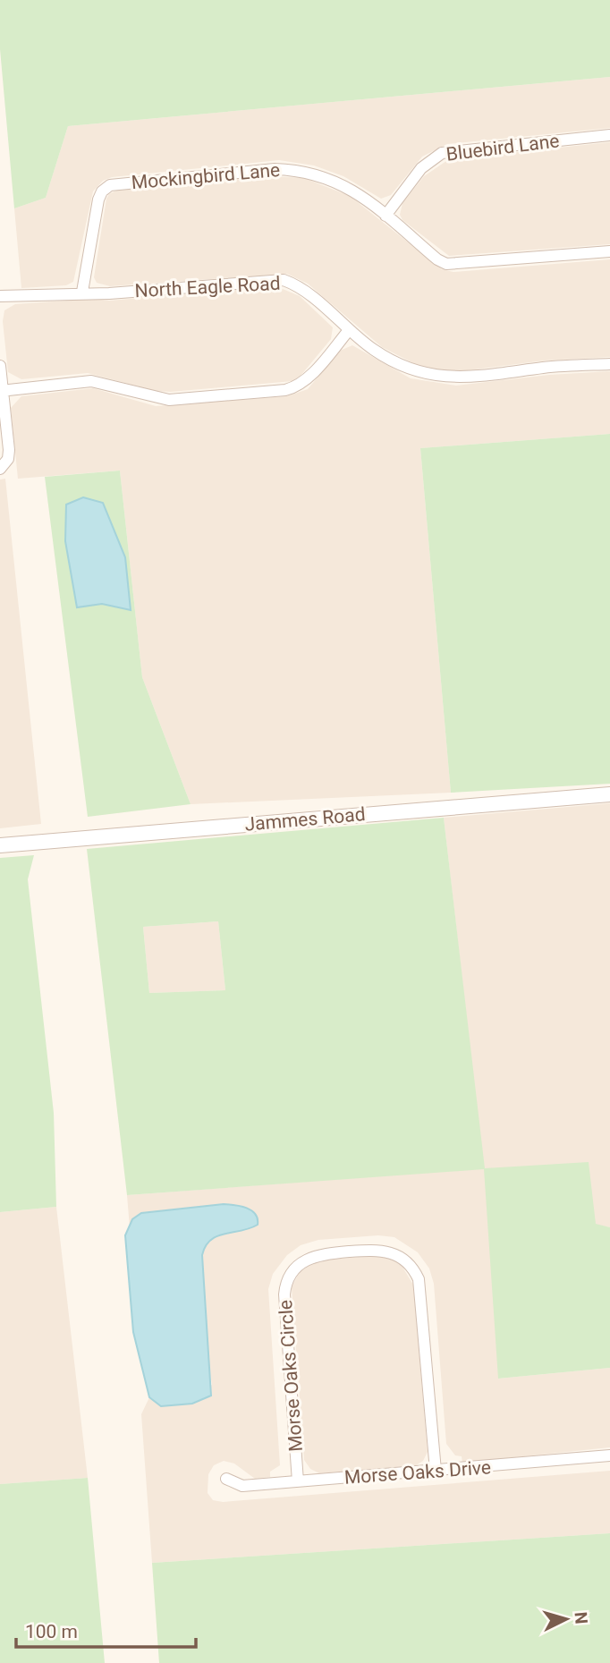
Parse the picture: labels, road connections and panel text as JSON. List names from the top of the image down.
{
  "streets": {
    "street": [
      "Bluebird Lane",
      "Mockingbird Lane",
      "North Eagle Road",
      "Jammes Road",
      "Morse Oaks Circle",
      "Morse Oaks Drive"
    ]
  },
  "crossings": [
    ["Bluebird Lane", "Mockingbird Lane"],
    ["Mockingbird Lane", "North Eagle Road"],
    ["Morse Oaks Circle", "Morse Oaks Drive"]
  ],
  "scale_bar": "100 m",
  "north": "right"
}
